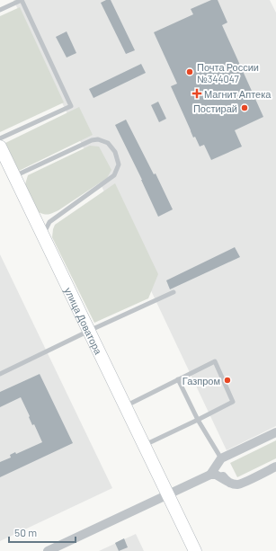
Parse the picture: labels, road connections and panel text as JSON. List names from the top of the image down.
{
  "streets": {
    "street": ["улица Доватора"]
  },
  "places": {
    "other": ["Почта России №344047", "Постирай", "Газпром"],
    "health": ["Магнит Аптека"]
  },
  "scale_bar": "50 m"
}
